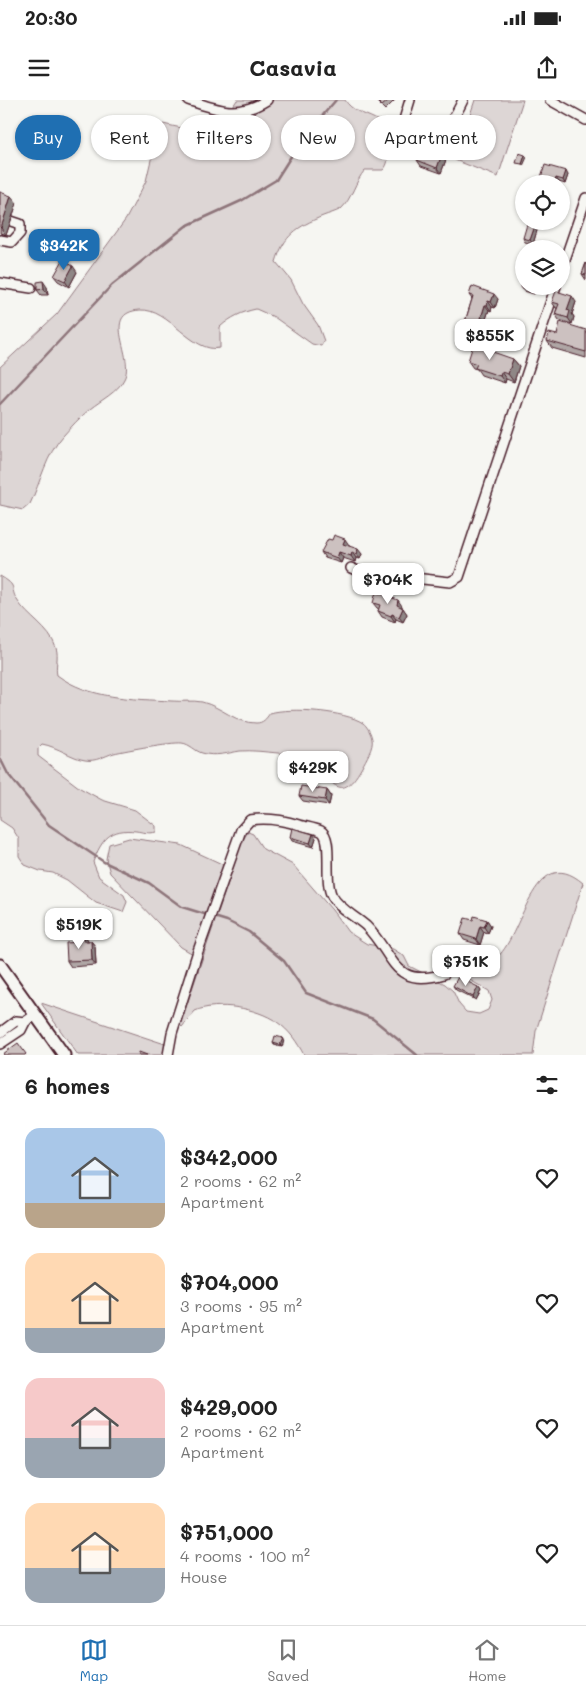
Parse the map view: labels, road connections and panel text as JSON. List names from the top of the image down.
{
  "page": {
    "status": "20:30",
    "header": "Casavia",
    "chip": [
      "Buy",
      "Rent",
      "Filters",
      "New",
      "Apartment"
    ],
    "price": [
      "$342K",
      "$855K",
      "$704K",
      "$429K",
      "$519K",
      "$751K"
    ],
    "heading": "6 homes",
    "list": [
      {
        "name": "$342,000",
        "note": "2 rooms · 62 m² · Apartment"
      },
      {
        "name": "$704,000",
        "note": "3 rooms · 95 m² · Apartment"
      },
      {
        "name": "$429,000",
        "note": "2 rooms · 62 m² · Apartment"
      },
      {
        "name": "$751,000",
        "note": "4 rooms · 100 m² · House"
      }
    ],
    "tabs": ["Map", "Saved", "Home"]
  }
}
